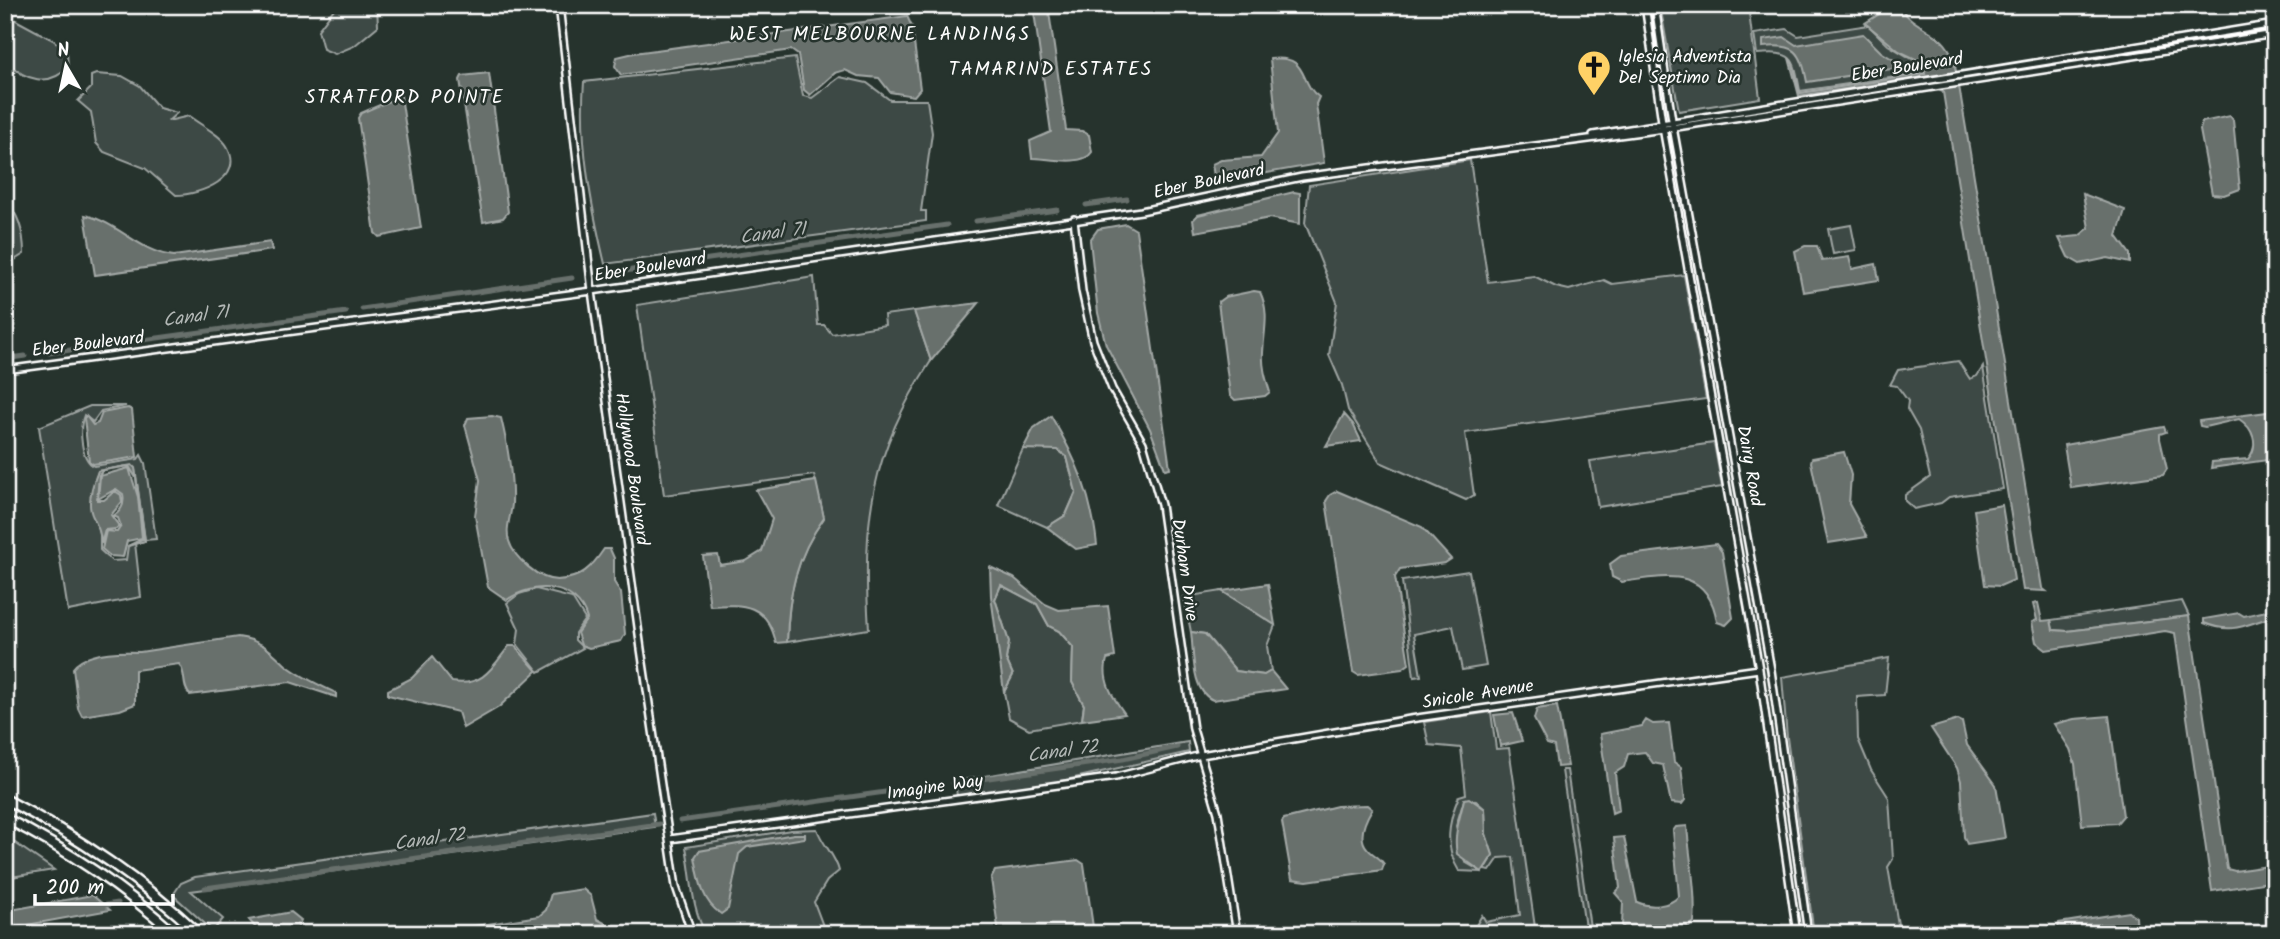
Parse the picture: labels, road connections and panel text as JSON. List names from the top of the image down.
{
  "streets": {
    "street": [
      "Eber Boulevard",
      "Dairy Road",
      "Hollywood Boulevard",
      "Durham Drive",
      "Snicole Avenue",
      "Imagine Way"
    ]
  },
  "crossings": [
    ["Eber Boulevard", "Dairy Road"],
    ["Eber Boulevard", "Hollywood Boulevard"],
    ["Eber Boulevard", "Durham Drive"],
    ["Dairy Road", "Snicole Avenue"],
    ["Hollywood Boulevard", "Imagine Way"],
    ["Durham Drive", "Snicole Avenue"],
    ["Durham Drive", "Imagine Way"],
    ["Snicole Avenue", "Imagine Way"]
  ],
  "districts": ["WEST MELBOURNE LANDINGS", "TAMARIND ESTATES", "STRATFORD POINTE"],
  "water": ["Canal 71", "Canal 72"],
  "places": {
    "church": ["Iglesia Adventista Del Septimo Dia"]
  },
  "scale_bar": "200 m",
  "north": "top"
}
